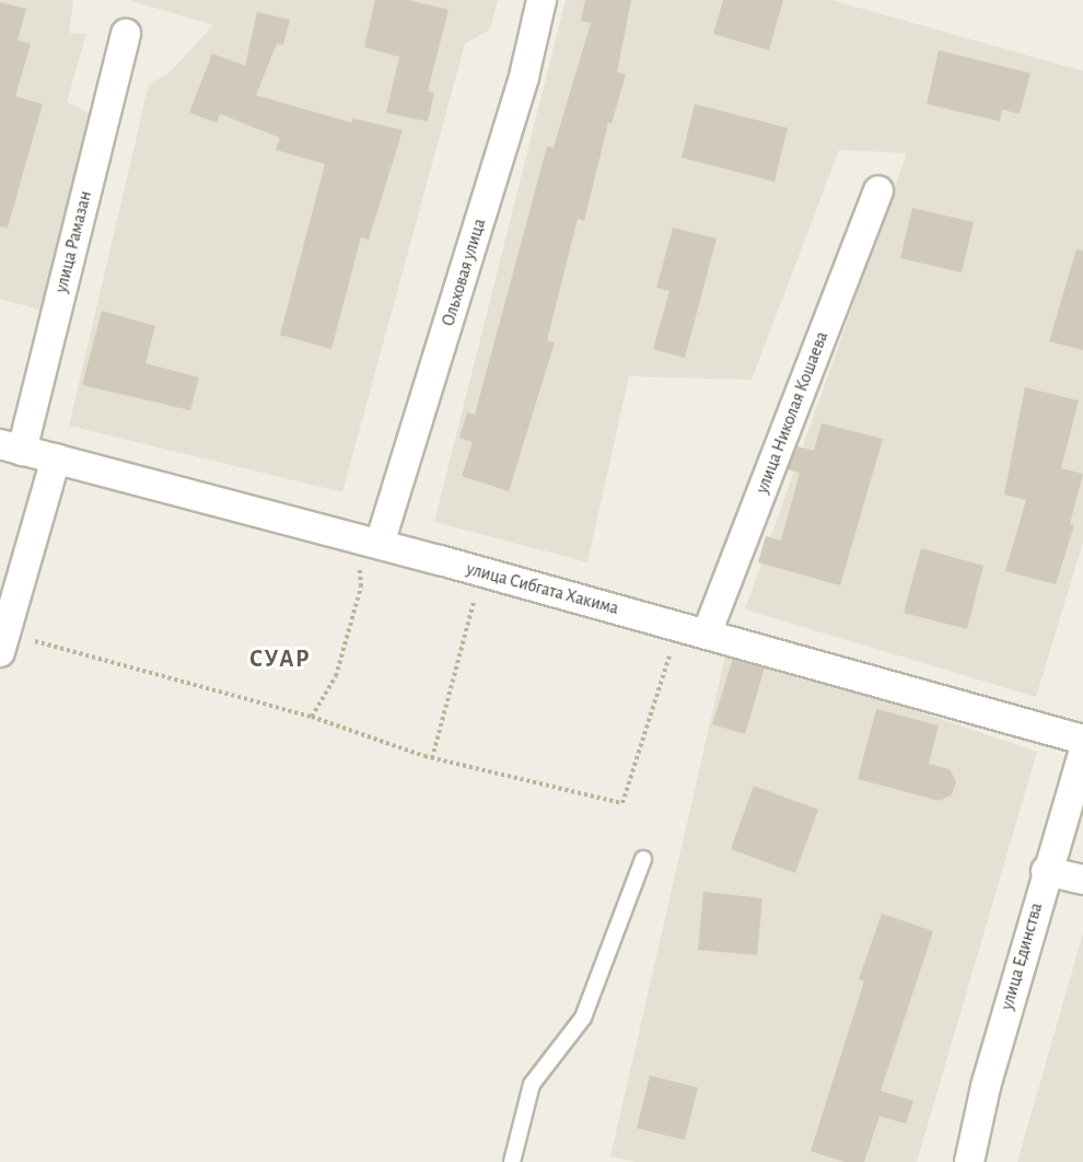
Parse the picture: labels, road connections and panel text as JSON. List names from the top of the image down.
{
  "streets": {
    "street": [
      "улица Рамазан",
      "Ольховая улица",
      "улица Николая Кошаева",
      "улица Сибгата Хакима",
      "улица Единства"
    ]
  },
  "crossings": [
    ["улица Рамазан", "улица Сибгата Хакима"],
    ["Ольховая улица", "улица Сибгата Хакима"],
    ["улица Николая Кошаева", "улица Сибгата Хакима"]
  ],
  "districts": ["СУАР"]
}
